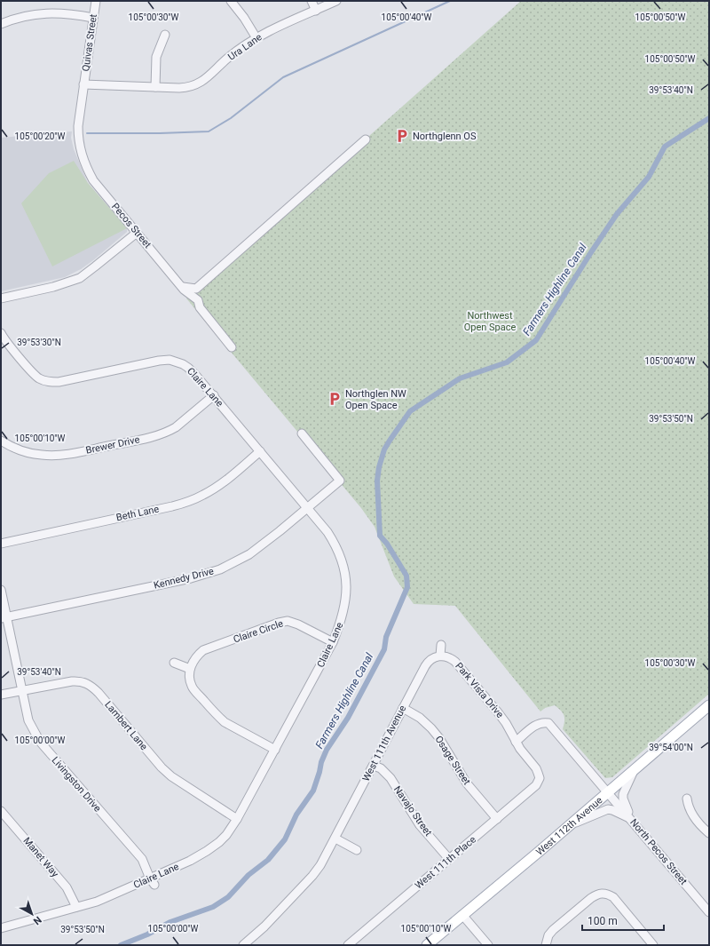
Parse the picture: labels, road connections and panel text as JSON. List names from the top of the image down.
{
  "streets": {
    "main road": ["West 112th Avenue"],
    "street": [
      "Quivas Street",
      "Ura Lane",
      "Pecos Street",
      "Claire Lane",
      "Brewer Drive",
      "Beth Lane",
      "Kennedy Drive",
      "Claire Circle",
      "Park Vista Drive",
      "Lambert Lane",
      "West 111th Avenue",
      "Osage Street",
      "Livingston Drive",
      "Navajo Street",
      "North Pecos Street",
      "Manet Way",
      "West 111th Place"
    ]
  },
  "crossings": [
    ["Quivas Street", "Ura Lane"],
    ["Quivas Street", "Pecos Street"],
    ["Ura Lane", "Pecos Street"],
    ["Claire Lane", "Brewer Drive"],
    ["Claire Lane", "Beth Lane"],
    ["Claire Lane", "Kennedy Drive"],
    ["Claire Lane", "Claire Circle"],
    ["Claire Lane", "Lambert Lane"],
    ["Claire Lane", "Livingston Drive"],
    ["Claire Lane", "Manet Way"],
    ["Kennedy Drive", "Livingston Drive"],
    ["Park Vista Drive", "West 111th Avenue"],
    ["Park Vista Drive", "North Pecos Street"],
    ["Park Vista Drive", "West 111th Place"],
    ["Lambert Lane", "Livingston Drive"],
    ["West 111th Avenue", "Osage Street"],
    ["West 111th Avenue", "Navajo Street"],
    ["Osage Street", "West 111th Place"],
    ["Navajo Street", "West 111th Place"],
    ["West 112th Avenue", "North Pecos Street"]
  ],
  "water": ["Farmers Highline Canal"],
  "parks": ["Northwest Open Space"],
  "places": {
    "parking": ["Northglenn OS", "Northglen NW Open Space"]
  },
  "scale_bar": "100 m",
  "north": "bottom right",
  "coordinates": [
    "105°00'40\"W",
    "105°00'30\"W",
    "105°00'50\"W",
    "39°53'40\"N",
    "105°00'20\"W",
    "39°53'30\"N",
    "39°53'50\"N",
    "105°00'10\"W",
    "105°00'00\"W",
    "39°54'00\"N"
  ]
}
